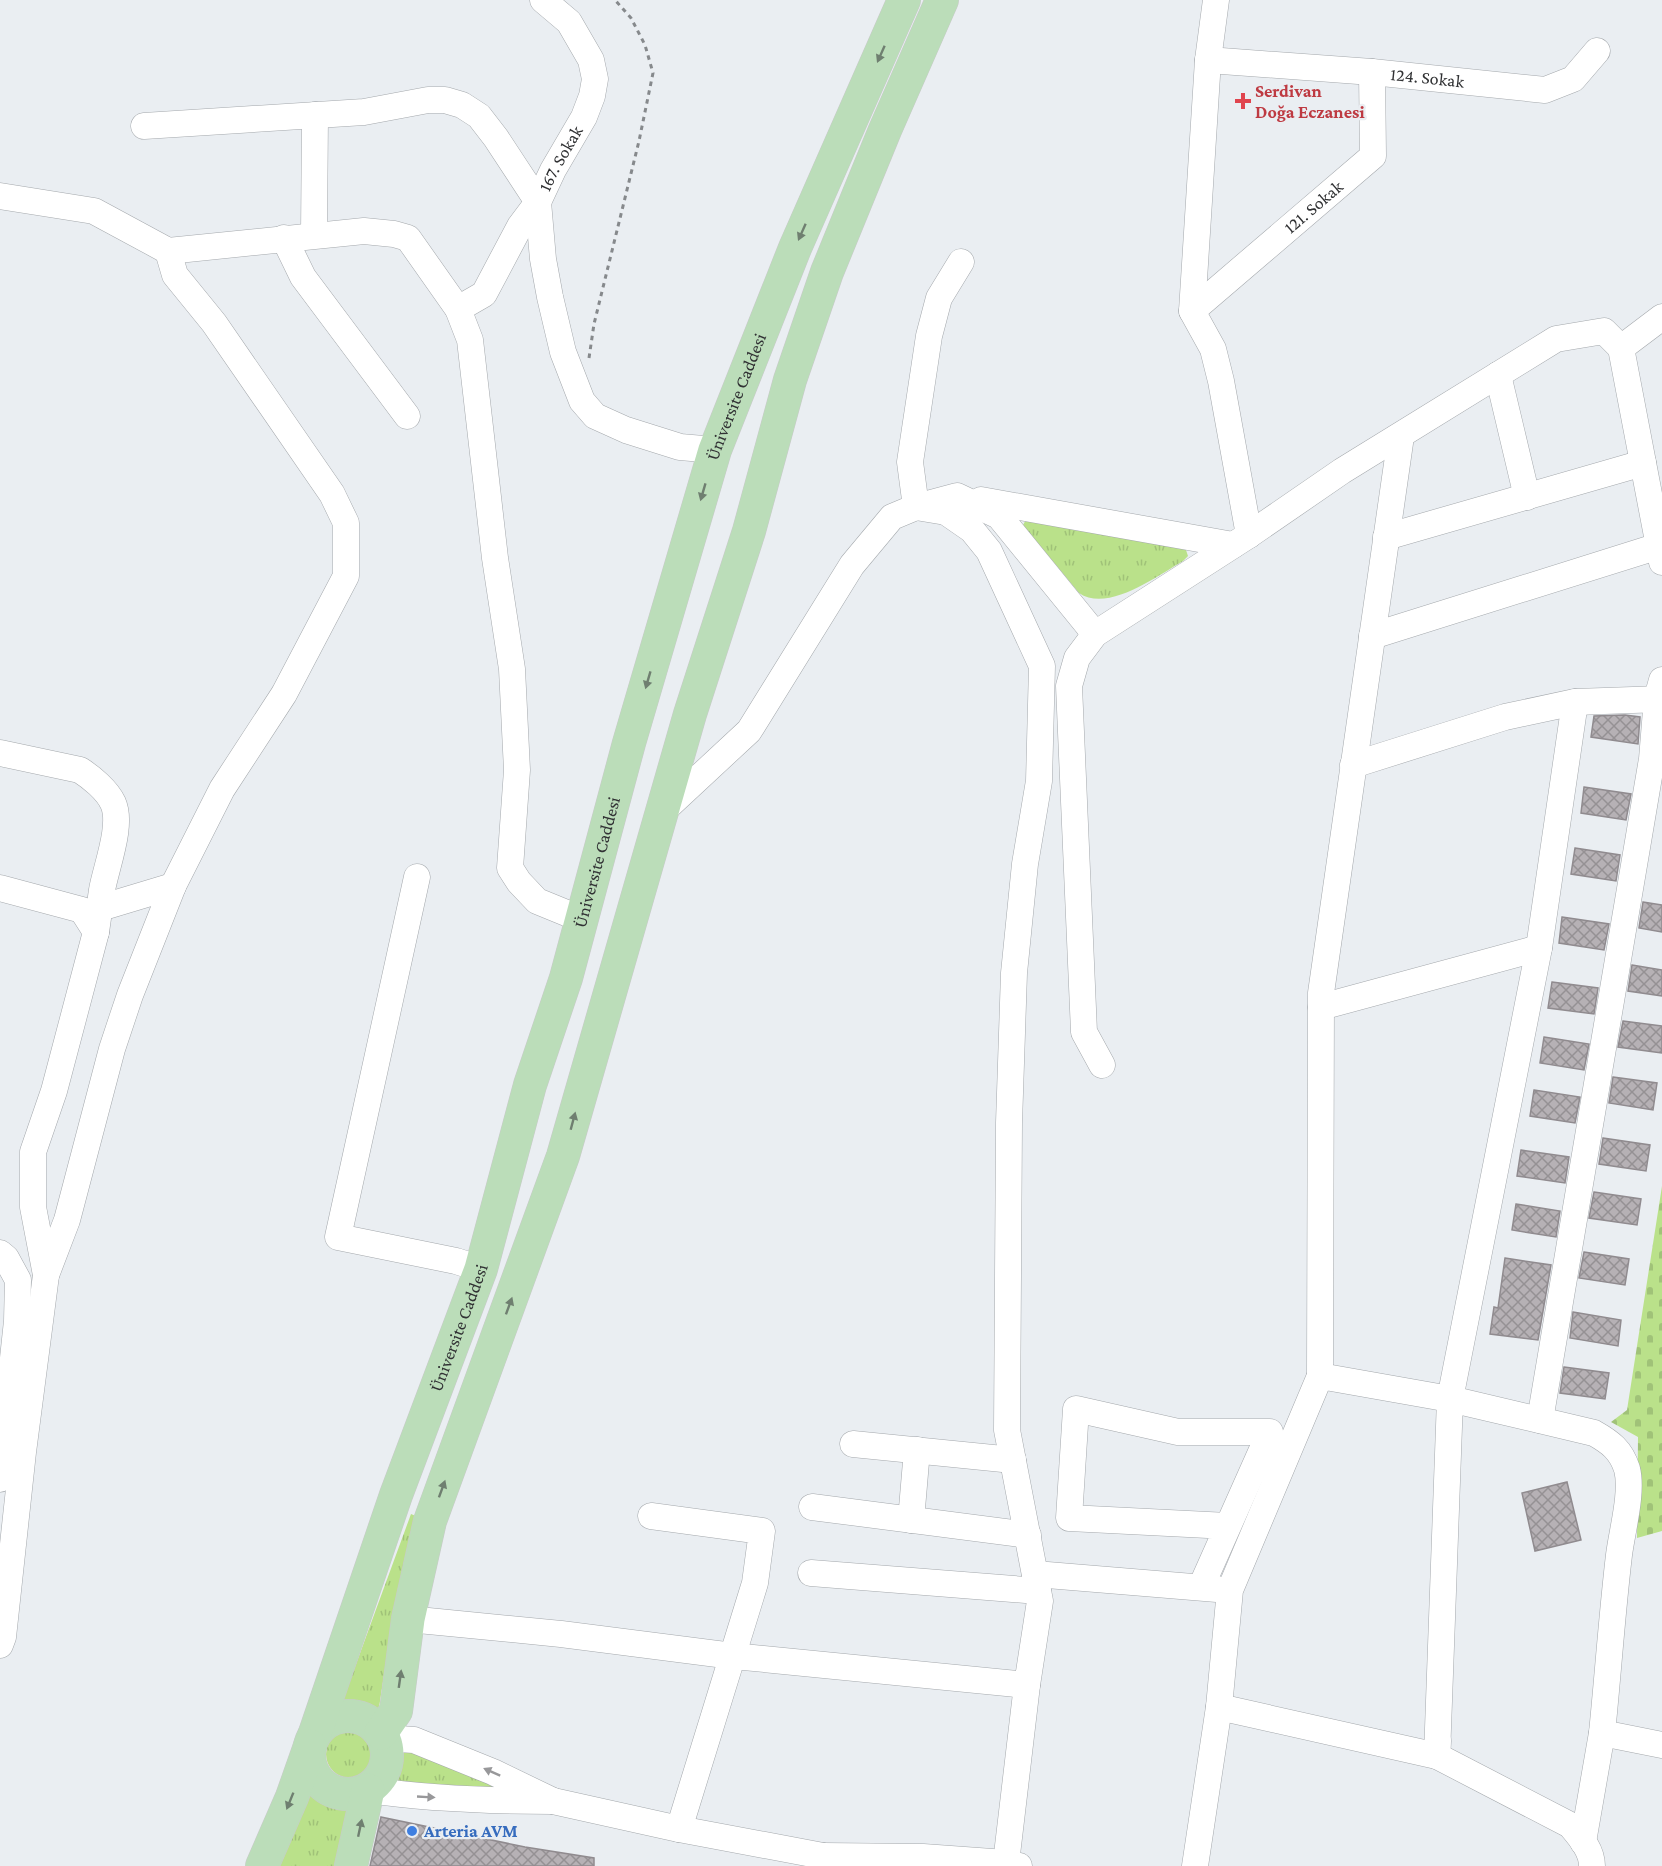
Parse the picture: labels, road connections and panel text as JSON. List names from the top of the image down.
{
  "streets": {
    "main road": ["Üniversite Caddesi"],
    "street": ["124. Sokak", "167. Sokak", "121. Sokak"]
  },
  "crossings": [
    ["124. Sokak", "121. Sokak"]
  ],
  "places": {
    "health": ["Serdivan Doğa Eczanesi"],
    "other": ["Arteria AVM"]
  }
}
